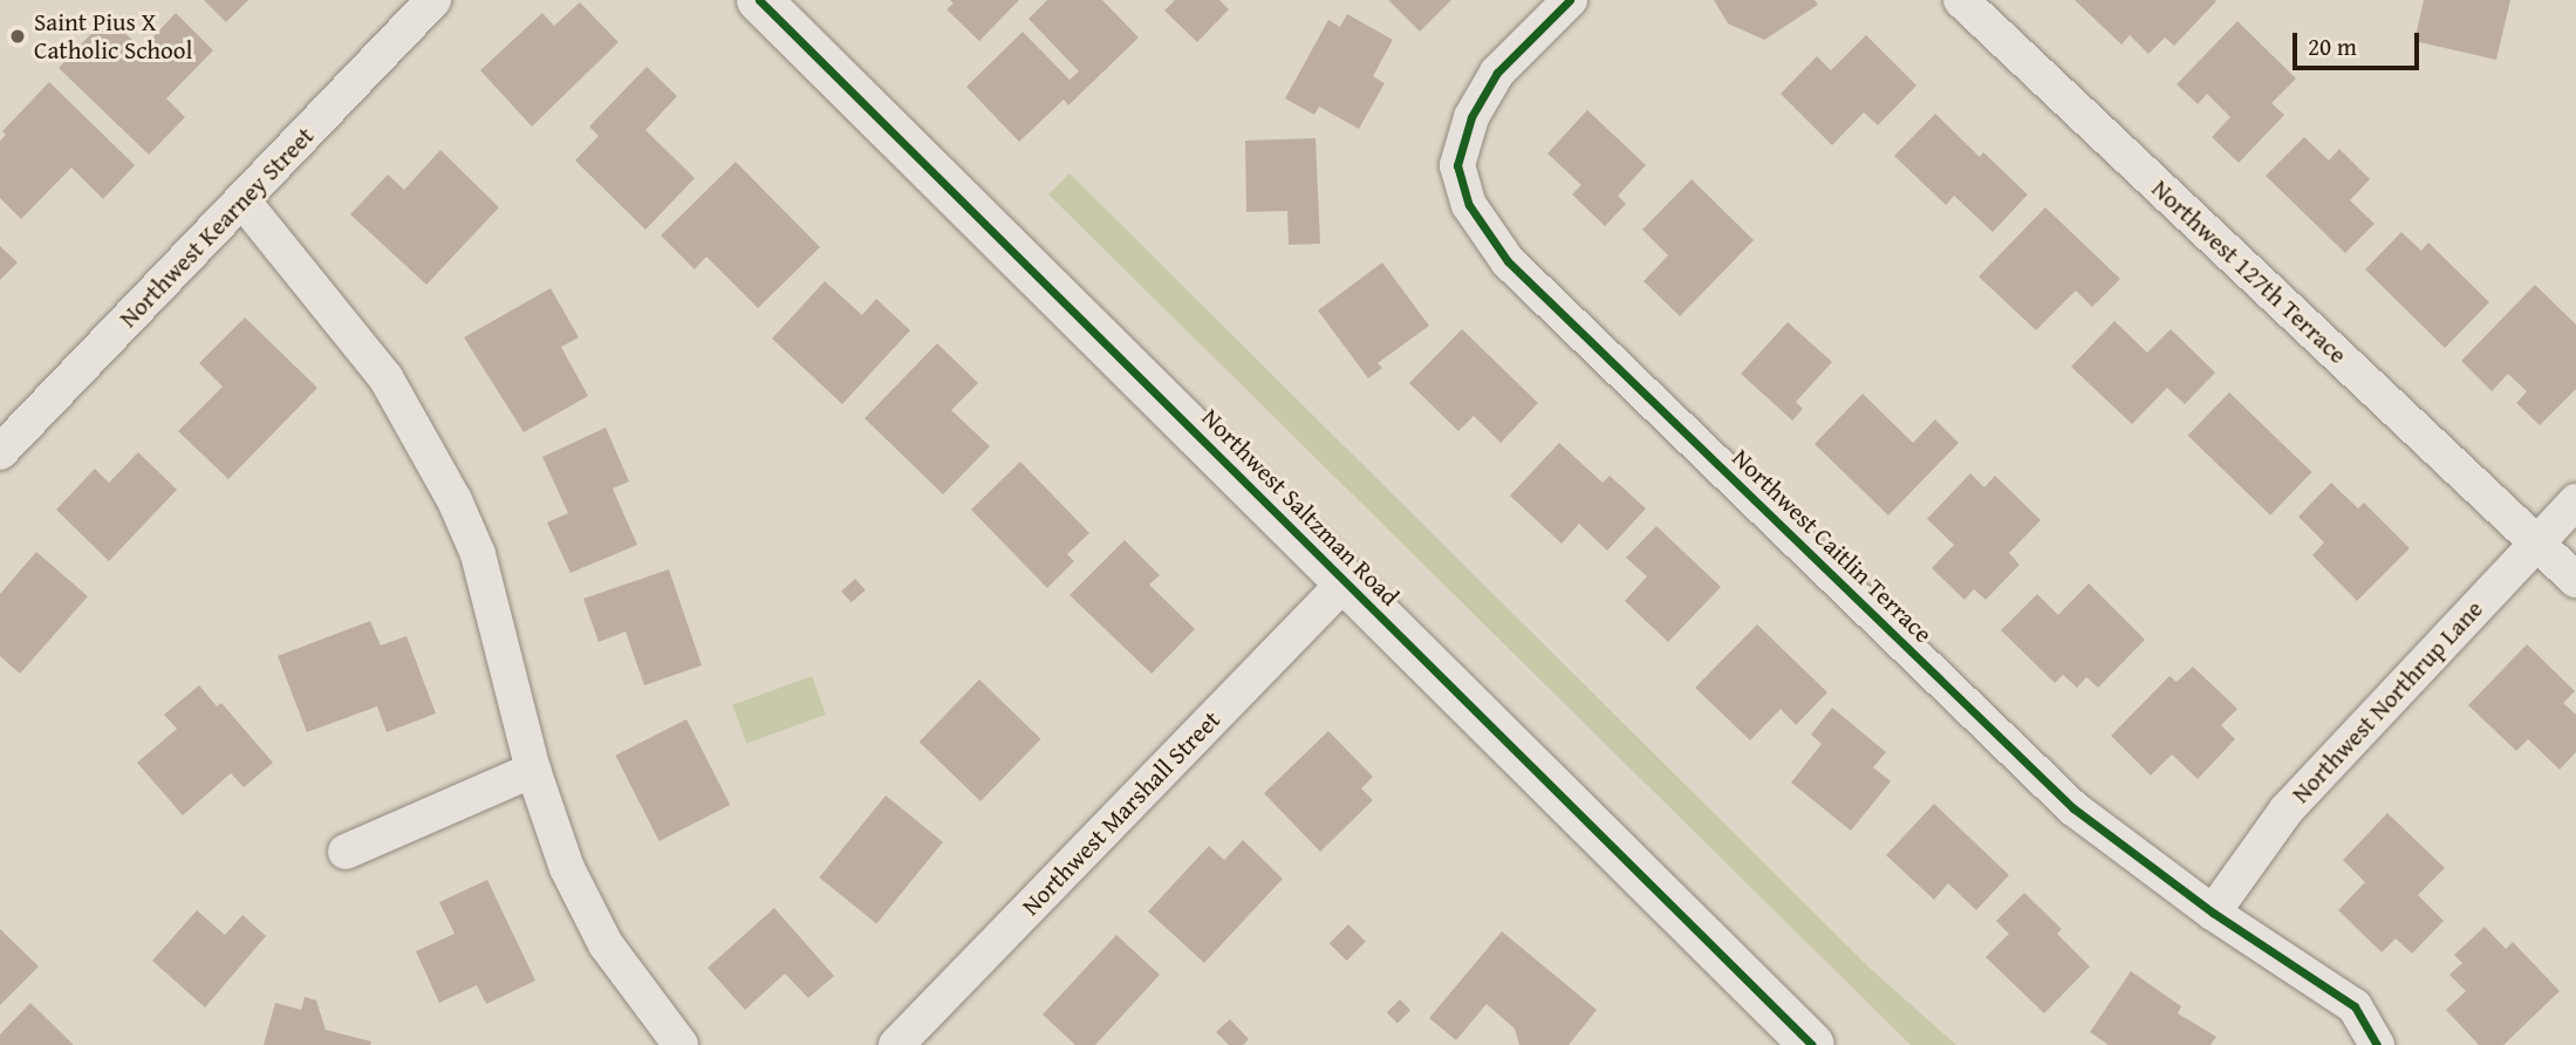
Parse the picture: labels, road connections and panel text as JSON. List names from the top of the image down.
{
  "streets": {
    "main road": ["Northwest Saltzman Road"],
    "street": [
      "Northwest Kearney Street",
      "Northwest 127th Terrace",
      "Northwest Caitlin Terrace",
      "Northwest Northrup Lane",
      "Northwest Marshall Street"
    ]
  },
  "crossings": [
    ["Northwest 127th Terrace", "Northwest Northrup Lane"],
    ["Northwest Saltzman Road", "Northwest Marshall Street"],
    ["Northwest Caitlin Terrace", "Northwest Northrup Lane"]
  ],
  "places": ["Saint Pius X Catholic School"],
  "scale_bar": "20 m"
}
